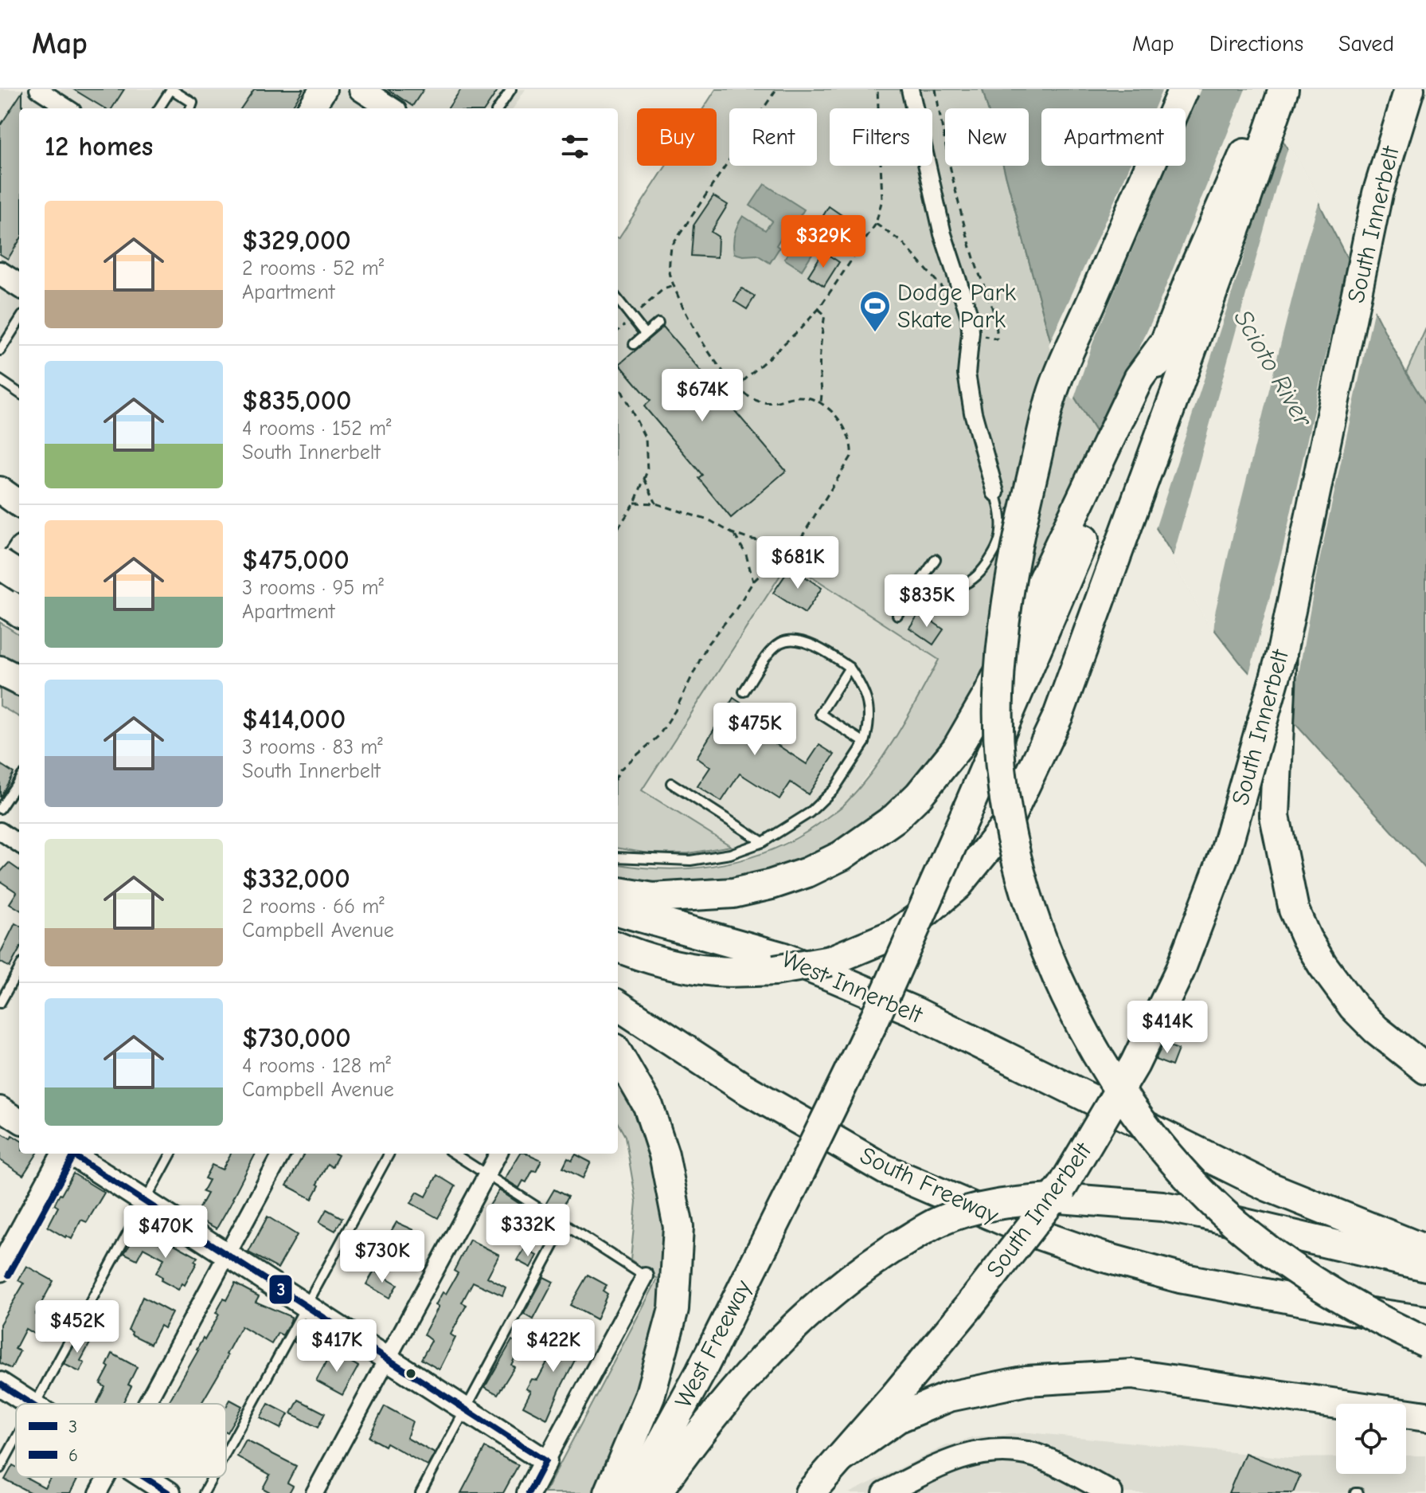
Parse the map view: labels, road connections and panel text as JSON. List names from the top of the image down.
{
  "streets": {
    "highway": [
      "South Innerbelt",
      "West Innerbelt",
      "South Freeway",
      "West Freeway"
    ]
  },
  "water": ["Scioto River"],
  "places": {
    "sports": ["Dodge Park Skate Park"]
  },
  "lines": ["transit line 3", "transit line 6"],
  "legend": ["3", "6"],
  "page": {
    "header": "Map",
    "nav": ["Map", "Directions", "Saved"],
    "chip": [
      "Buy",
      "Rent",
      "Filters",
      "New",
      "Apartment"
    ],
    "heading": "12 homes",
    "list": [
      {
        "name": "$329,000",
        "note": "2 rooms · 52 m² · Apartment"
      },
      {
        "name": "$835,000",
        "note": "4 rooms · 152 m² · South Innerbelt"
      },
      {
        "name": "$475,000",
        "note": "3 rooms · 95 m² · Apartment"
      },
      {
        "name": "$414,000",
        "note": "3 rooms · 83 m² · South Innerbelt"
      },
      {
        "name": "$332,000",
        "note": "2 rooms · 66 m² · Campbell Avenue"
      },
      {
        "name": "$730,000",
        "note": "4 rooms · 128 m² · Campbell Avenue"
      }
    ],
    "price": [
      "$329K",
      "$674K",
      "$681K",
      "$835K",
      "$475K",
      "$414K",
      "$332K",
      "$470K",
      "$730K",
      "$452K",
      "$417K",
      "$422K"
    ]
  }
}
